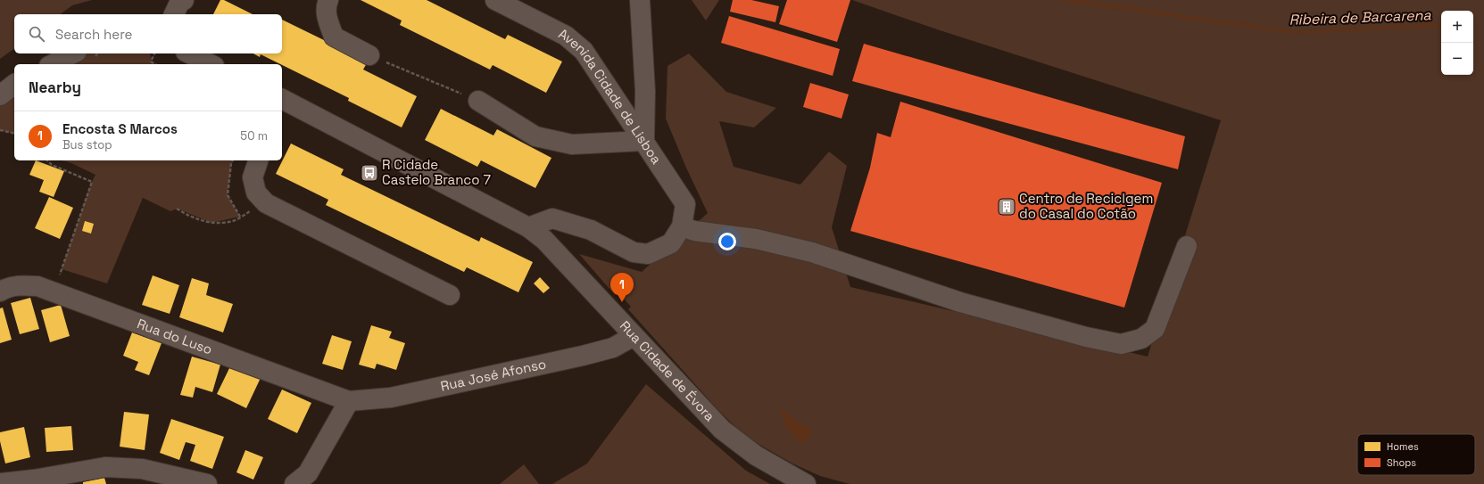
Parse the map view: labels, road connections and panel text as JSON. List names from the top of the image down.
{
  "streets": {
    "street": [
      "Avenida Cidade de Lisboa",
      "Rua do Luso",
      "Rua Cidade de Évora",
      "Rua José Afonso"
    ]
  },
  "crossings": [
    ["Rua do Luso", "Rua José Afonso"],
    ["Rua Cidade de Évora", "Rua José Afonso"]
  ],
  "water": ["Ribeira de Barcarena"],
  "places": {
    "bus stop": ["R Cidade Castelo Branco 7"],
    "building": ["Centro de Reciclgem do Casal do Cotão"]
  },
  "legend": ["Homes", "Shops"],
  "page": {
    "map_buttons": ["+", "−"],
    "search": "Search here",
    "heading": "Nearby",
    "list": [
      {
        "mark": "1",
        "name": "Encosta S Marcos",
        "note": "Bus stop",
        "value": "50 m"
      }
    ],
    "pins": "1"
  }
}
